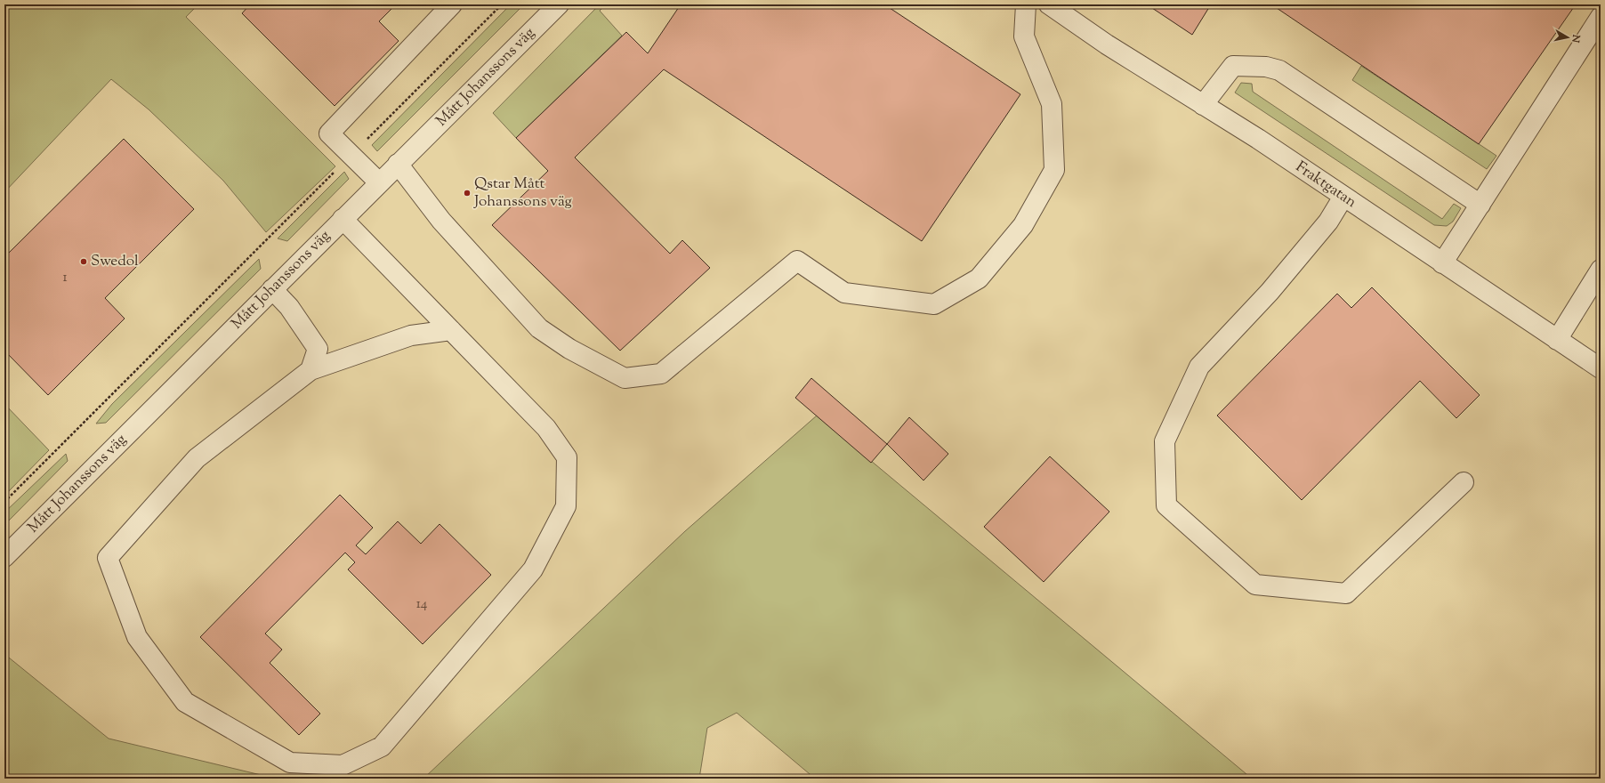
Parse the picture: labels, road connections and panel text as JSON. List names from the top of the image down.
{
  "streets": {
    "street": ["Mått Johanssons väg", "Fraktgatan"]
  },
  "places": ["Qstar Mått Johanssons väg", "Swedol"],
  "house_numbers": ["1", "14"],
  "north": "right"
}
